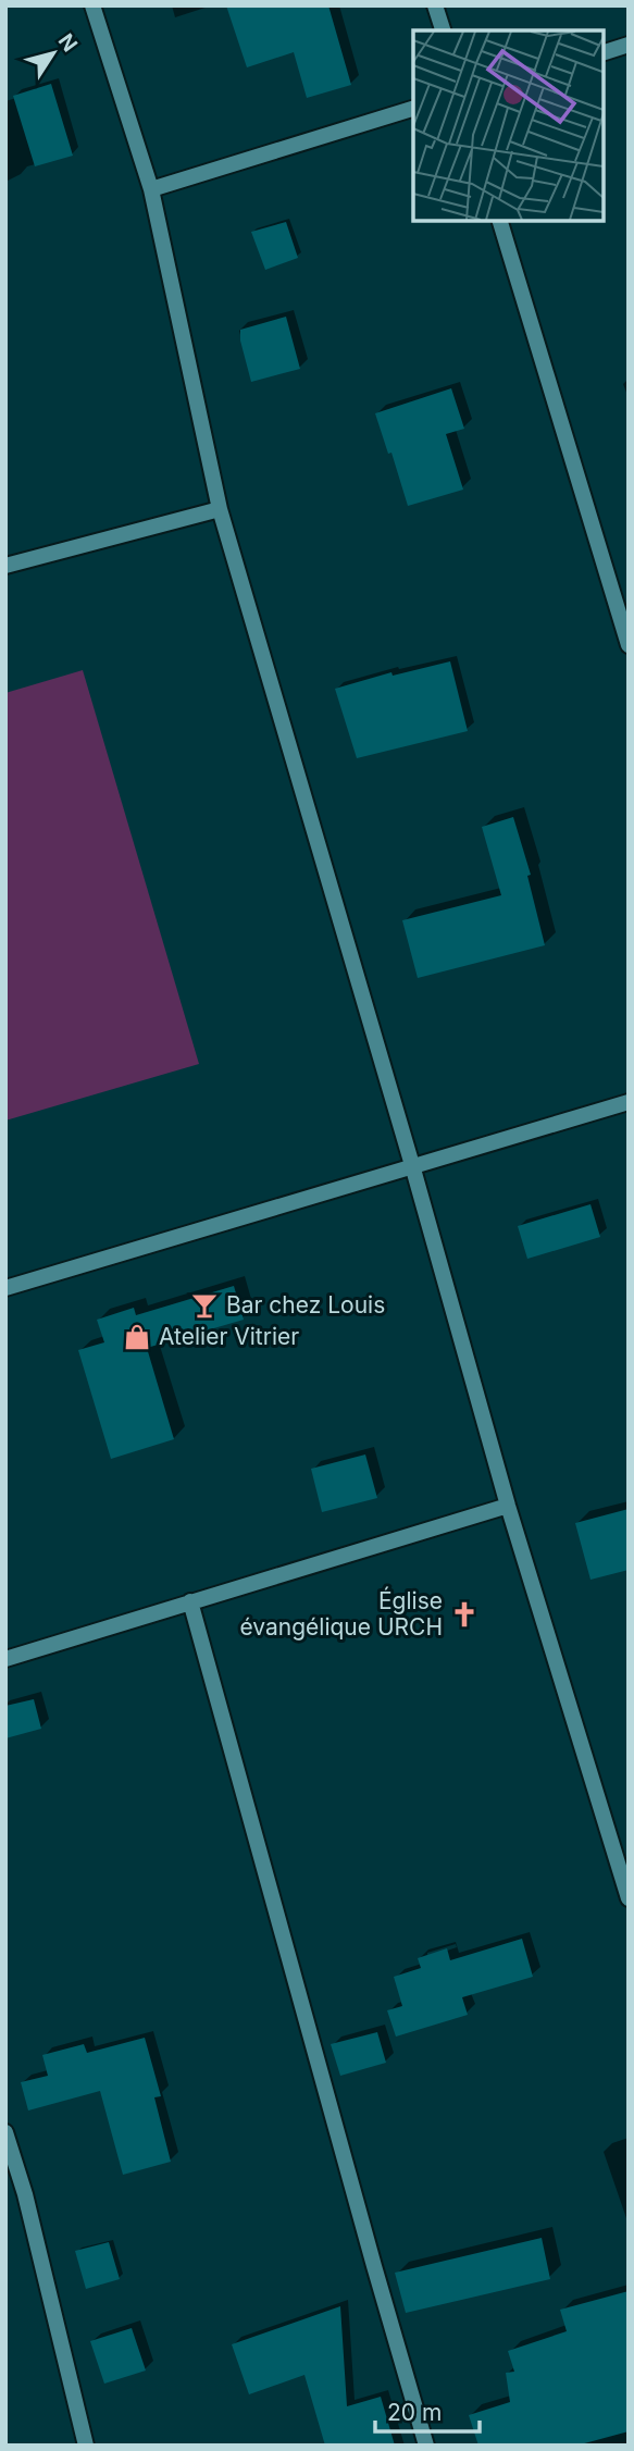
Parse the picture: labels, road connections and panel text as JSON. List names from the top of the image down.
{
  "places": {
    "bar": ["Bar chez Louis"],
    "shop": ["Atelier Vitrier"],
    "church": ["Église évangélique URCH"]
  },
  "scale_bar": "20 m",
  "north": "top right"
}
